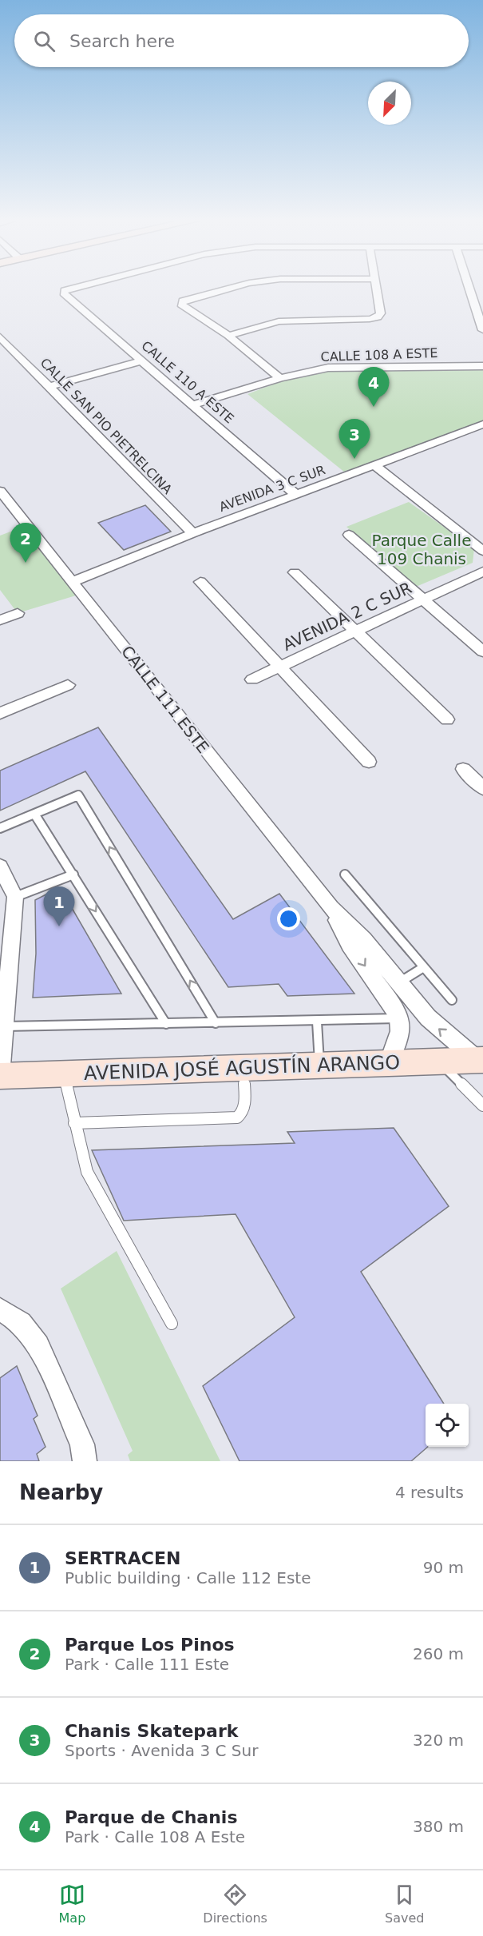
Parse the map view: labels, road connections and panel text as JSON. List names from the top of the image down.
{
  "streets": {
    "main road": ["AVENIDA JOSÉ AGUSTÍN ARANGO"],
    "street": [
      "CALLE 108 A ESTE",
      "CALLE 110 A ESTE",
      "CALLE SAN PIO PIETRELCINA",
      "AVENIDA 3 C SUR",
      "AVENIDA 2 C SUR",
      "CALLE 111 ESTE"
    ]
  },
  "crossings": [
    ["CALLE 108 A ESTE", "CALLE 110 A ESTE"],
    ["CALLE 110 A ESTE", "AVENIDA 3 C SUR"],
    ["CALLE SAN PIO PIETRELCINA", "AVENIDA 3 C SUR"],
    ["AVENIDA 3 C SUR", "CALLE 111 ESTE"],
    ["CALLE 111 ESTE", "AVENIDA JOSÉ AGUSTÍN ARANGO"]
  ],
  "parks": ["Parque Calle 109 Chanis"],
  "north": "bottom left",
  "page": {
    "search": "Search here",
    "pins": [
      "4",
      "3",
      "2",
      "1"
    ],
    "heading": ["Nearby", "4 results"],
    "list": [
      {
        "mark": "1",
        "name": "SERTRACEN",
        "note": "Public building · Calle 112 Este",
        "value": "90 m"
      },
      {
        "mark": "2",
        "name": "Parque Los Pinos",
        "note": "Park · Calle 111 Este",
        "value": "260 m"
      },
      {
        "mark": "3",
        "name": "Chanis Skatepark",
        "note": "Sports · Avenida 3 C Sur",
        "value": "320 m"
      },
      {
        "mark": "4",
        "name": "Parque de Chanis",
        "note": "Park · Calle 108 A Este",
        "value": "380 m"
      }
    ],
    "nav": ["Map", "Directions", "Saved"]
  }
}
